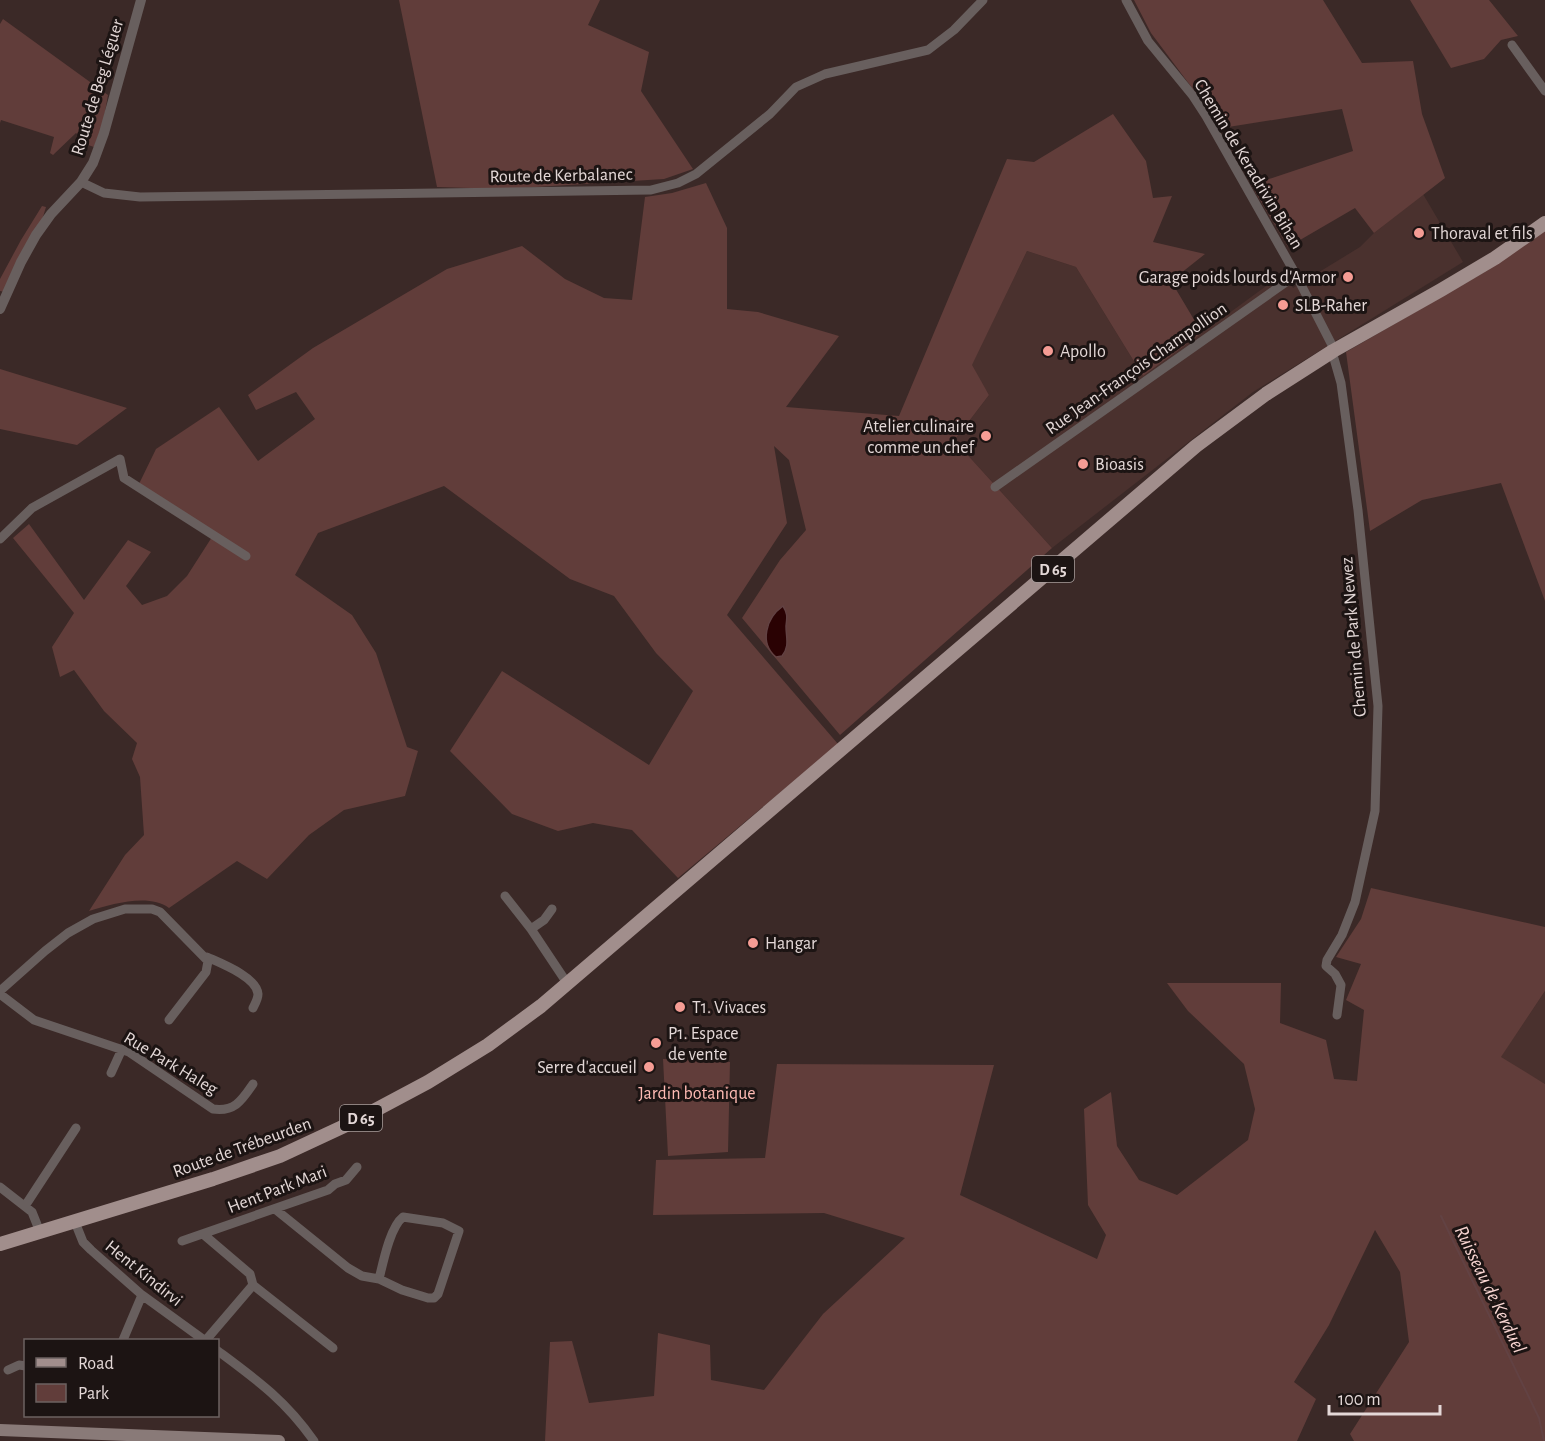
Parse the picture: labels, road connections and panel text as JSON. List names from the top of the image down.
{
  "streets": {
    "main road": ["D 65", "Route de Trébeurden"],
    "street": [
      "Route de Beg Léguer",
      "Chemin de Keradrivin Bihan",
      "Route de Kerbalanec",
      "Rue Jean-François Champollion",
      "Chemin de Park Newez",
      "Rue Park Haleg",
      "Hent Park Mari",
      "Hent Kindirvi"
    ]
  },
  "crossings": [
    ["Route de Beg Léguer", "Route de Kerbalanec"],
    ["Chemin de Keradrivin Bihan", "Rue Jean-François Champollion"],
    ["Chemin de Keradrivin Bihan", "D 65"],
    ["Chemin de Keradrivin Bihan", "Chemin de Park Newez"],
    ["Chemin de Keradrivin Bihan", "Route de Trébeurden"],
    ["D 65", "Chemin de Park Newez"],
    ["D 65", "Route de Trébeurden"],
    ["Chemin de Park Newez", "Route de Trébeurden"],
    ["Route de Trébeurden", "Hent Kindirvi"]
  ],
  "water": ["Ruisseau de Kerduel"],
  "parks": ["Jardin botanique"],
  "places": [
    "Thoraval et fils",
    "Garage poids lourds d'Armor",
    "SLB-Raher",
    "Apollo",
    "Atelier culinaire comme un chef",
    "Bioasis",
    "Hangar",
    "T1. Vivaces",
    "P1. Espace de vente",
    "Serre d'accueil"
  ],
  "legend": ["Road", "Park"],
  "scale_bar": "100 m"
}
